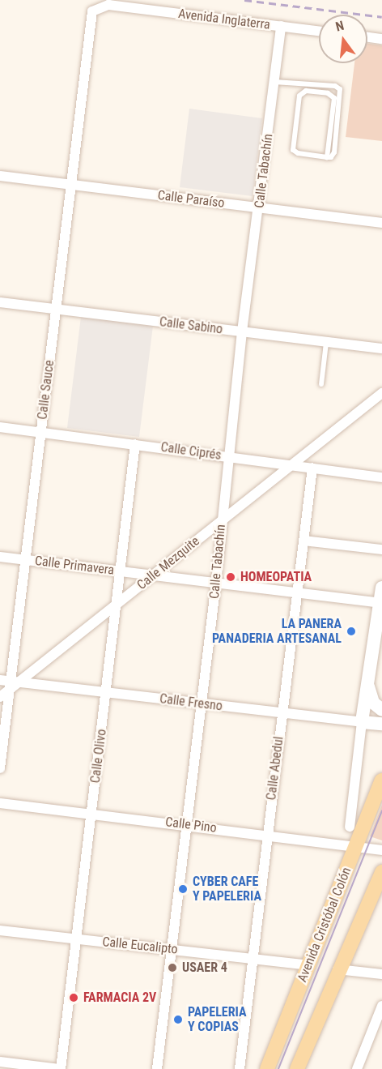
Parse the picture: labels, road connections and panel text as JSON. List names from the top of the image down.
{
  "streets": {
    "main road": ["Calle Fresno", "Avenida Cristóbal Colón"],
    "street": [
      "Avenida Inglaterra",
      "Calle Tabachín",
      "Calle Paraíso",
      "Calle Sabino",
      "Calle Sauce",
      "Calle Ciprés",
      "Calle Mezquite",
      "Calle Primavera",
      "Calle Olivo",
      "Calle Abedul",
      "Calle Pino",
      "Calle Eucalipto"
    ]
  },
  "crossings": [
    ["Avenida Inglaterra", "Calle Tabachín"],
    ["Avenida Inglaterra", "Calle Sauce"],
    ["Calle Tabachín", "Calle Paraíso"],
    ["Calle Tabachín", "Calle Sabino"],
    ["Calle Tabachín", "Calle Ciprés"],
    ["Calle Tabachín", "Calle Mezquite"],
    ["Calle Tabachín", "Calle Primavera"],
    ["Calle Tabachín", "Calle Fresno"],
    ["Calle Tabachín", "Calle Pino"],
    ["Calle Tabachín", "Calle Eucalipto"],
    ["Calle Paraíso", "Calle Sauce"],
    ["Calle Sabino", "Calle Sauce"],
    ["Calle Sauce", "Calle Ciprés"],
    ["Calle Sauce", "Calle Mezquite"],
    ["Calle Sauce", "Calle Primavera"],
    ["Calle Sauce", "Calle Fresno"],
    ["Calle Ciprés", "Calle Mezquite"],
    ["Calle Ciprés", "Calle Olivo"],
    ["Calle Ciprés", "Calle Abedul"],
    ["Calle Mezquite", "Calle Primavera"],
    ["Calle Mezquite", "Calle Fresno"],
    ["Calle Mezquite", "Calle Olivo"],
    ["Calle Primavera", "Calle Olivo"],
    ["Calle Primavera", "Calle Abedul"],
    ["Calle Fresno", "Calle Olivo"],
    ["Calle Fresno", "Calle Abedul"],
    ["Calle Olivo", "Calle Pino"],
    ["Calle Olivo", "Calle Eucalipto"],
    ["Calle Abedul", "Calle Pino"],
    ["Calle Abedul", "Calle Eucalipto"],
    ["Calle Pino", "Avenida Cristóbal Colón"],
    ["Avenida Cristóbal Colón", "Calle Eucalipto"]
  ],
  "places": [
    "HOMEOPATIA",
    "LA PANERA PANADERIA ARTESANAL",
    "CYBER CAFE Y PAPELERIA",
    "USAER 4",
    "FARMACIA 2V",
    "PAPELERIA Y COPIAS"
  ],
  "north": "top"
}
